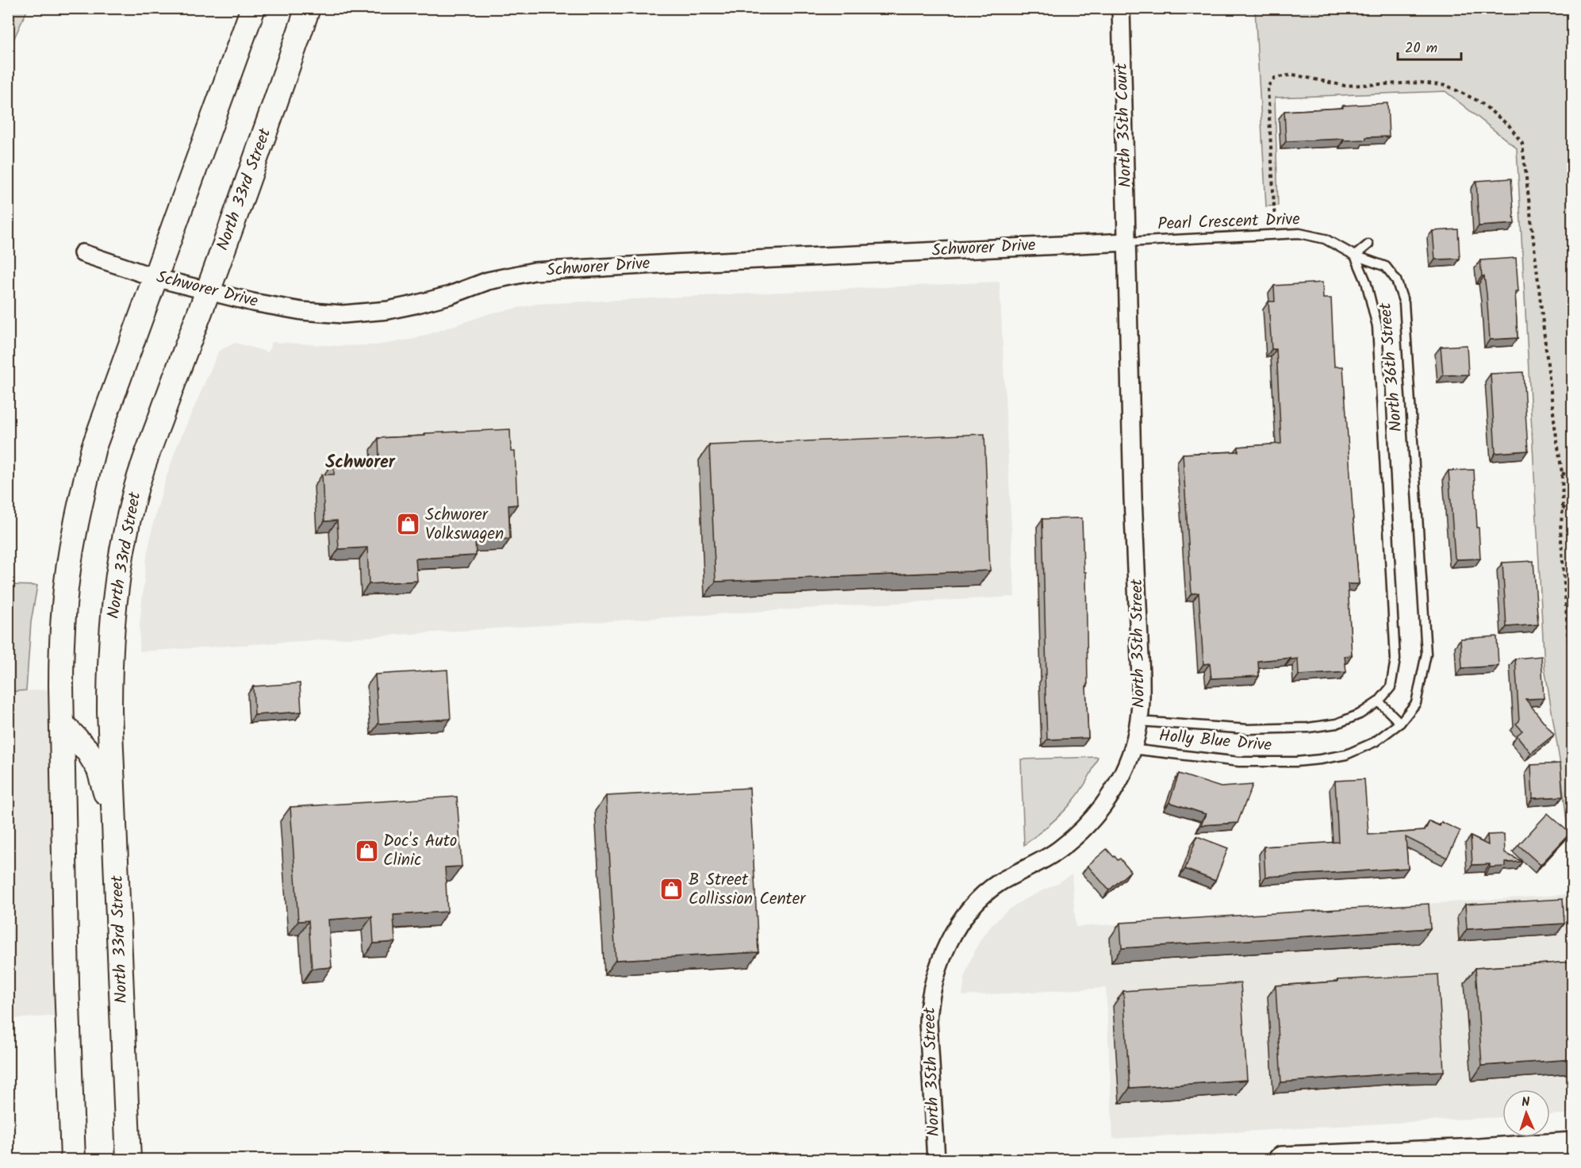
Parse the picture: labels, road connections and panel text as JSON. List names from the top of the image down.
{
  "streets": {
    "main road": ["North 33rd Street"],
    "street": ["North 35th Court", "Schworer Drive", "North 35th Street"],
    "lane": ["Pearl Crescent Drive", "North 36th Street", "Holly Blue Drive"]
  },
  "crossings": [
    ["North 35th Court", "Pearl Crescent Drive"],
    ["North 35th Court", "Schworer Drive"],
    ["North 35th Court", "North 35th Street"],
    ["North 33rd Street", "Schworer Drive"],
    ["Pearl Crescent Drive", "Schworer Drive"],
    ["Pearl Crescent Drive", "North 36th Street"],
    ["Pearl Crescent Drive", "North 35th Street"],
    ["Schworer Drive", "North 35th Street"],
    ["North 36th Street", "Holly Blue Drive"],
    ["North 35th Street", "Holly Blue Drive"]
  ],
  "districts": ["Schworer"],
  "places": {
    "shop": ["Schworer Volkswagen", "Doc's Auto Clinic", "B Street Collission Center"]
  },
  "scale_bar": "20 m",
  "north": "top"
}
